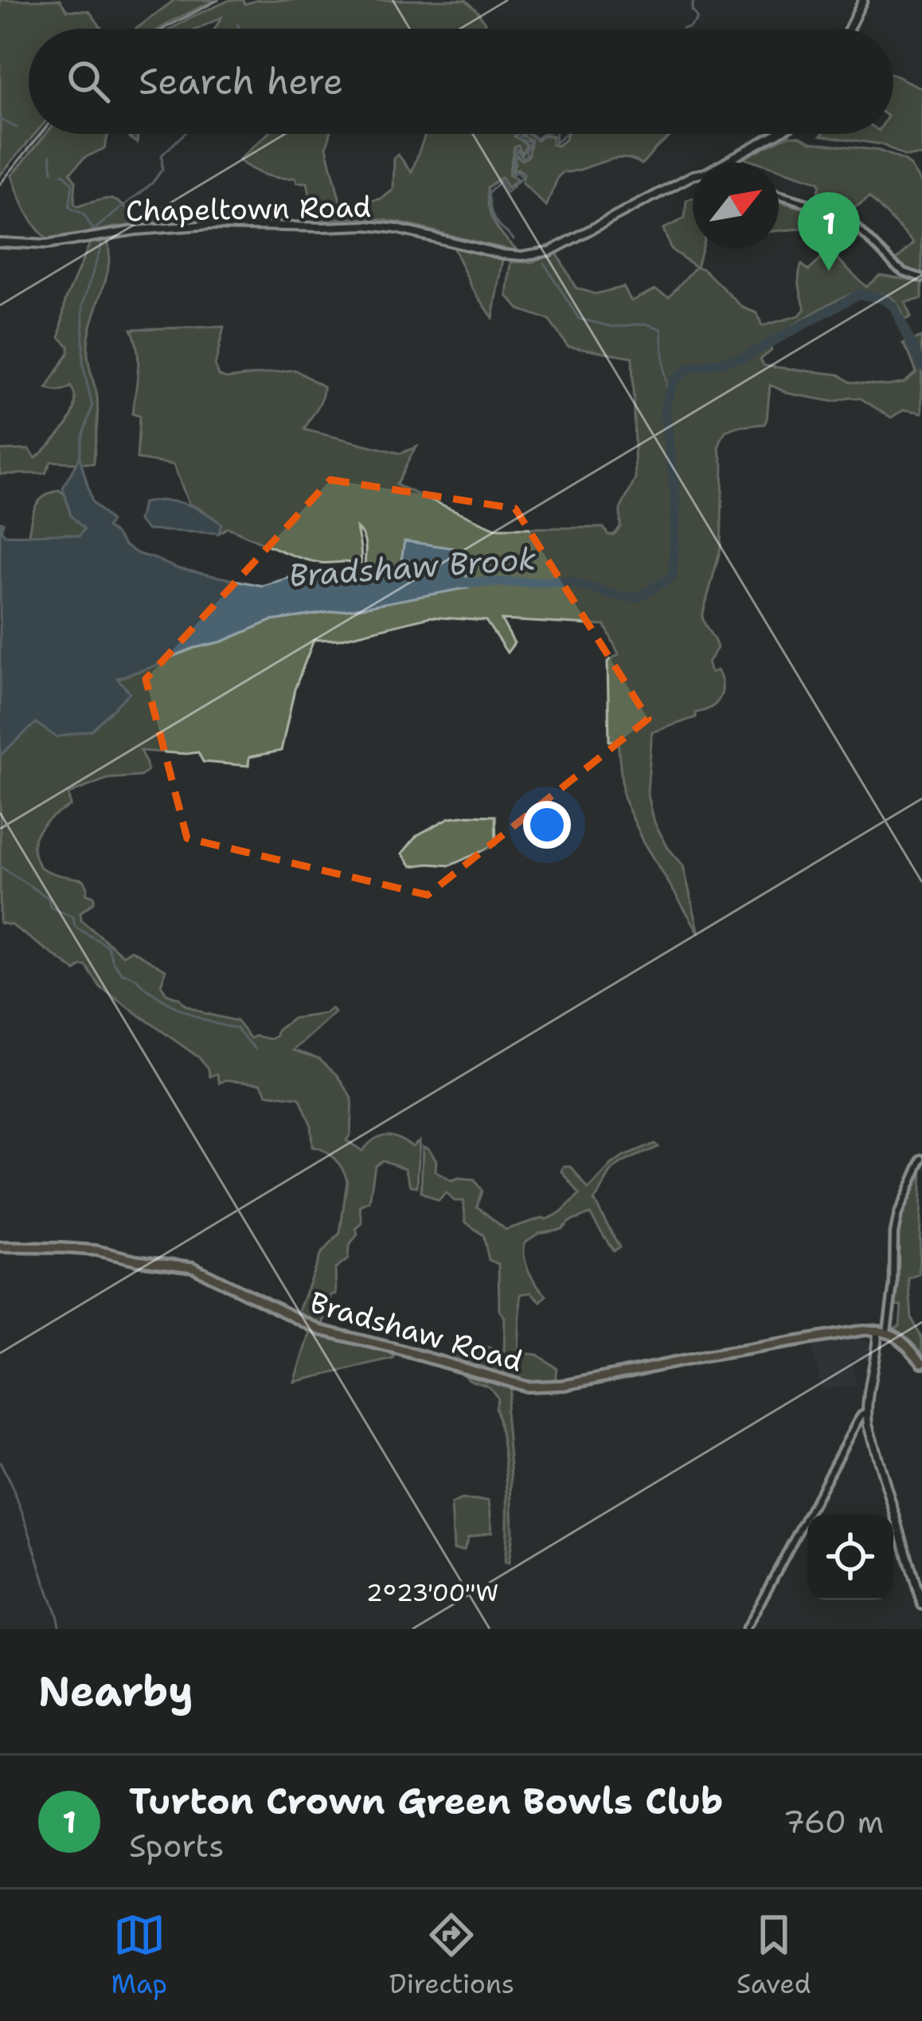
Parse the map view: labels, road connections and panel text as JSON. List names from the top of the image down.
{
  "streets": {
    "main road": ["Chapeltown Road", "Bradshaw Road"]
  },
  "water": ["Bradshaw Brook"],
  "north": "top right",
  "page": {
    "search": "Search here",
    "pins": "1",
    "heading": "Nearby",
    "list": [
      {
        "mark": "1",
        "name": "Turton Crown Green Bowls Club",
        "note": "Sports",
        "value": "760 m"
      }
    ],
    "nav": ["Map", "Directions", "Saved"]
  },
  "coordinates": ["2°23'00\"W"]
}
